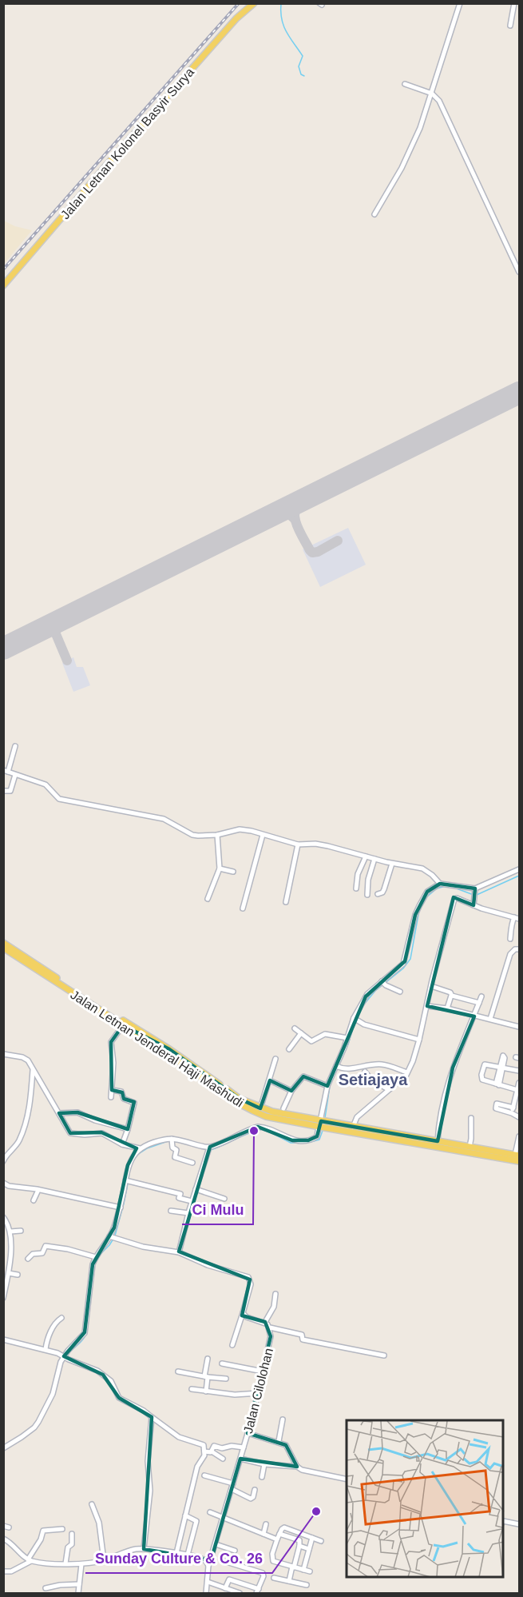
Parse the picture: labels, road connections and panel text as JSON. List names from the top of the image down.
{
  "streets": {
    "main road": ["Jalan Letnan Kolonel Basyir Surya", "Jalan Letnan Jenderal Haji Mashudi"],
    "street": ["Jalan Cilolohan"]
  },
  "districts": ["Setiajaya"],
  "places": ["Ci Mulu", "Sunday Culture & Co. 26"]
}
